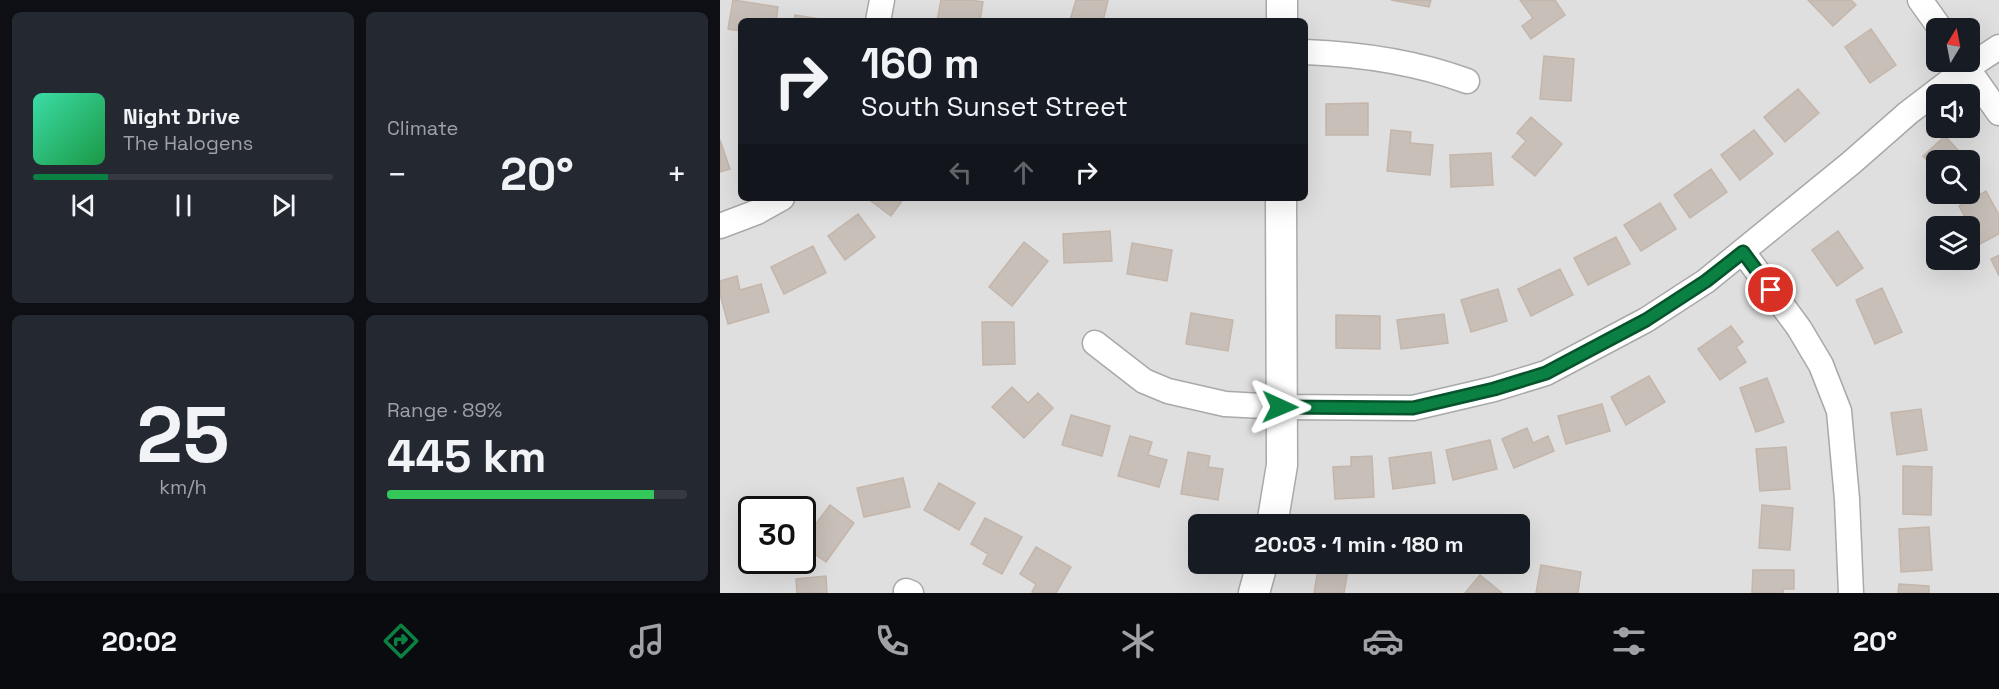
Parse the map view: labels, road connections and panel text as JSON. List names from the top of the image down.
{
  "north": "top",
  "page": {
    "tile": [
      "Climate",
      ["25", "km/h"],
      ["Range · 89%", "445 km"]
    ],
    "turn": ["160 m", "South Sunset Street"],
    "song": ["Night Drive", "The Halogens"],
    "heat": ["−", "20°", "+"],
    "limit": "30",
    "trip": "20:03 · 1 min · 180 m",
    "tabs": ["20:02", "20°"]
  }
}
